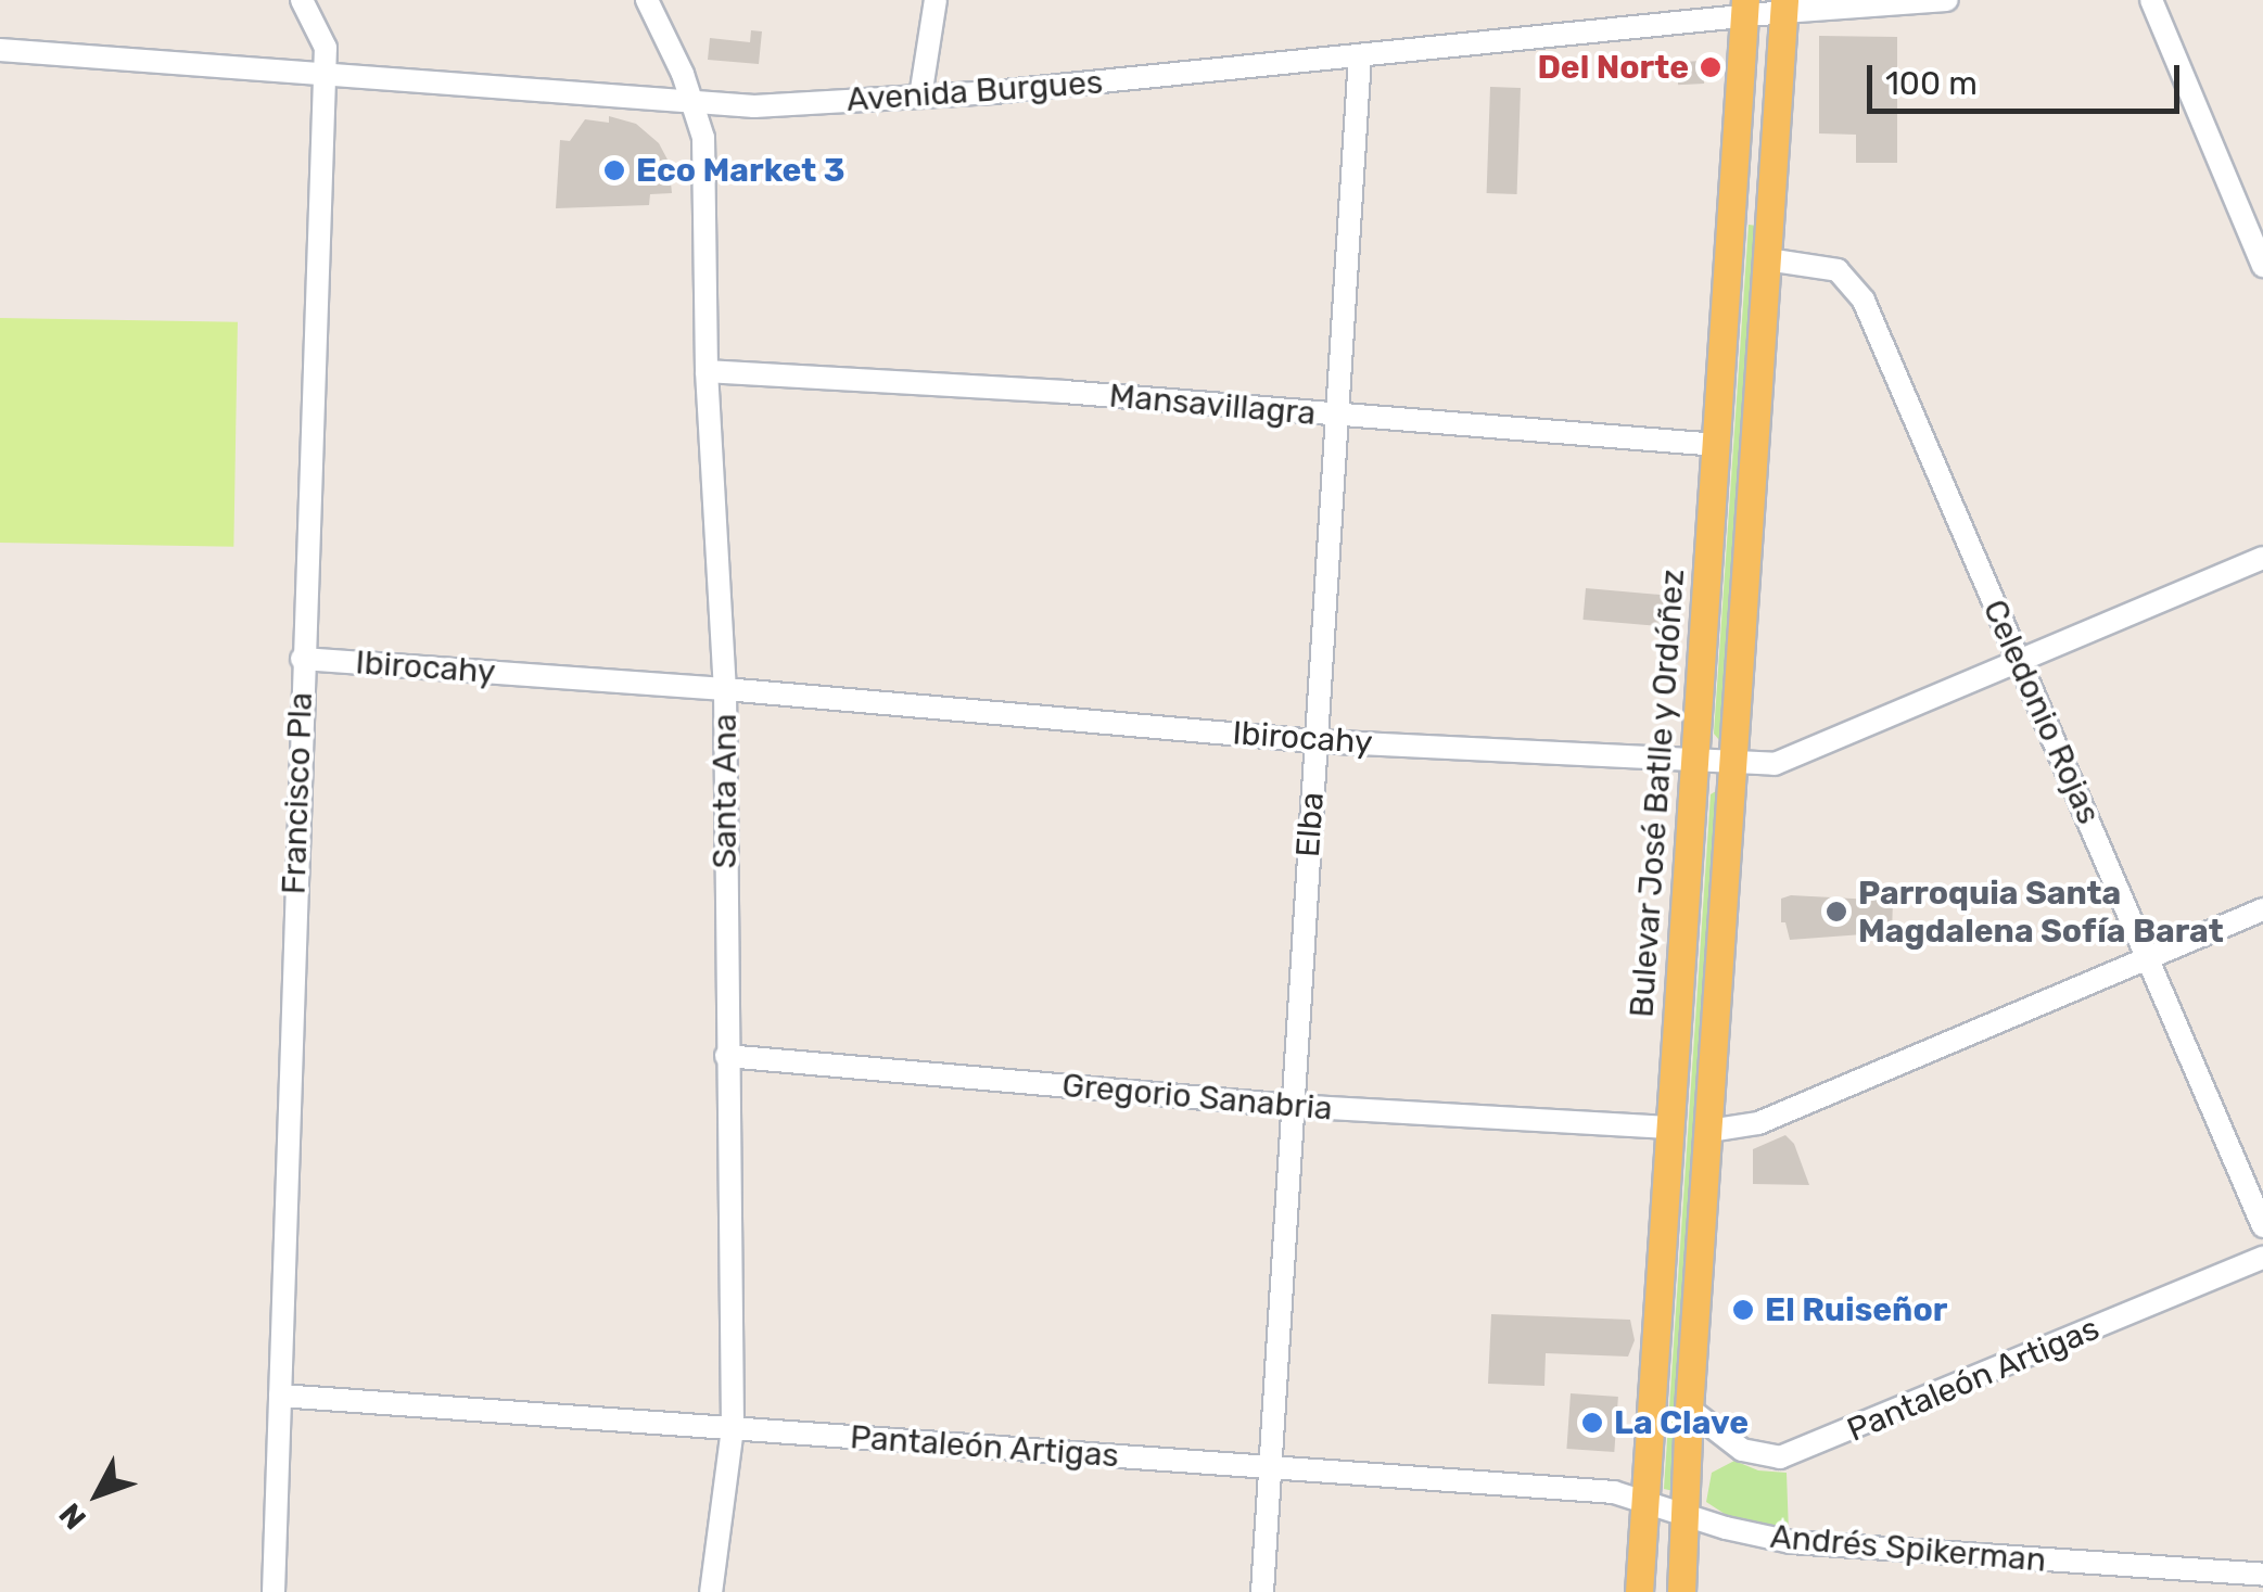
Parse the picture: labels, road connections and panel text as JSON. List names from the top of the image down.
{
  "streets": {
    "main road": ["Bulevar José Batlle y Ordóñez"],
    "street": [
      "Avenida Burgues",
      "Mansavillagra",
      "Ibirocahy",
      "Celedonio Rojas",
      "Santa Ana",
      "Francisco Pla",
      "Elba",
      "Gregorio Sanabria",
      "Pantaleón Artigas",
      "Andrés Spikerman"
    ]
  },
  "crossings": [
    ["Avenida Burgues", "Santa Ana"],
    ["Avenida Burgues", "Francisco Pla"],
    ["Avenida Burgues", "Bulevar José Batlle y Ordóñez"],
    ["Avenida Burgues", "Elba"],
    ["Mansavillagra", "Santa Ana"],
    ["Mansavillagra", "Bulevar José Batlle y Ordóñez"],
    ["Mansavillagra", "Elba"],
    ["Ibirocahy", "Celedonio Rojas"],
    ["Ibirocahy", "Santa Ana"],
    ["Ibirocahy", "Francisco Pla"],
    ["Ibirocahy", "Bulevar José Batlle y Ordóñez"],
    ["Ibirocahy", "Elba"],
    ["Santa Ana", "Gregorio Sanabria"],
    ["Santa Ana", "Pantaleón Artigas"],
    ["Francisco Pla", "Pantaleón Artigas"],
    ["Bulevar José Batlle y Ordóñez", "Gregorio Sanabria"],
    ["Bulevar José Batlle y Ordóñez", "Pantaleón Artigas"],
    ["Elba", "Gregorio Sanabria"],
    ["Elba", "Pantaleón Artigas"],
    ["Pantaleón Artigas", "Andrés Spikerman"]
  ],
  "places": [
    "Del Norte",
    "Eco Market 3",
    "Parroquia Santa Magdalena Sofía Barat",
    "El Ruiseñor",
    "La Clave"
  ],
  "scale_bar": "100 m",
  "north": "bottom left"
}
